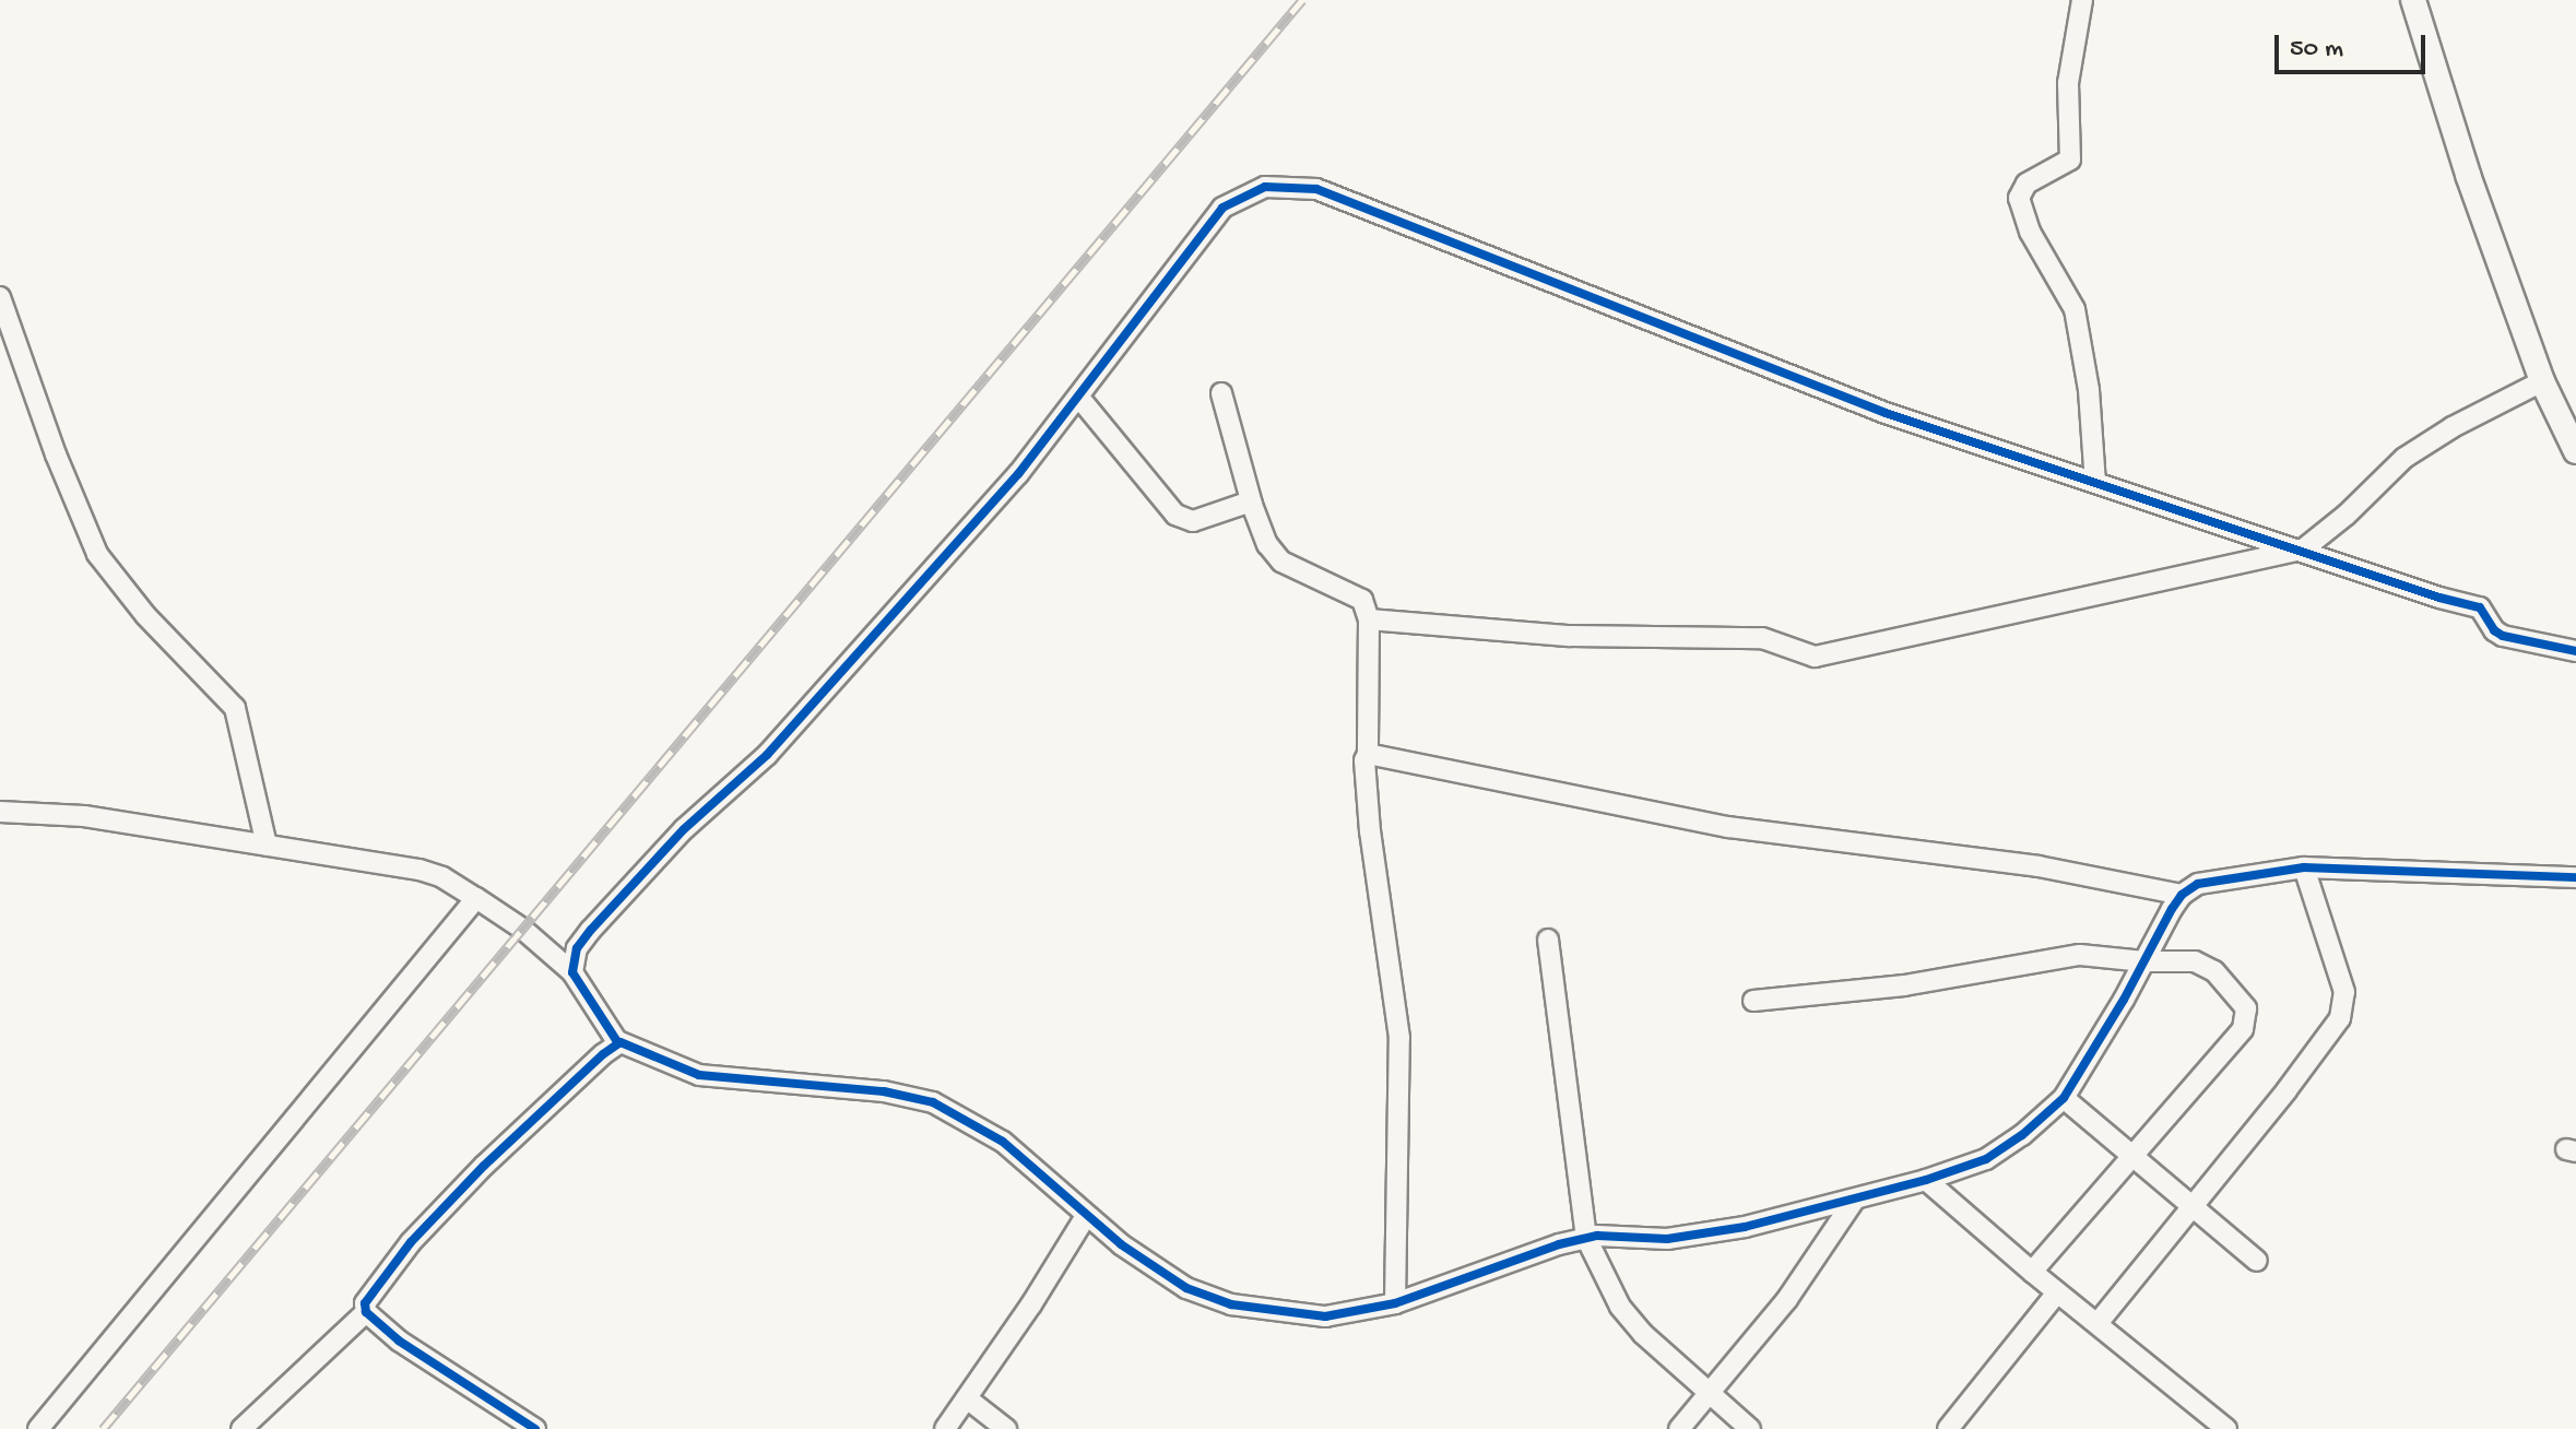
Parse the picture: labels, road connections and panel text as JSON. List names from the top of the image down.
{
  "scale_bar": "50 m"
}
